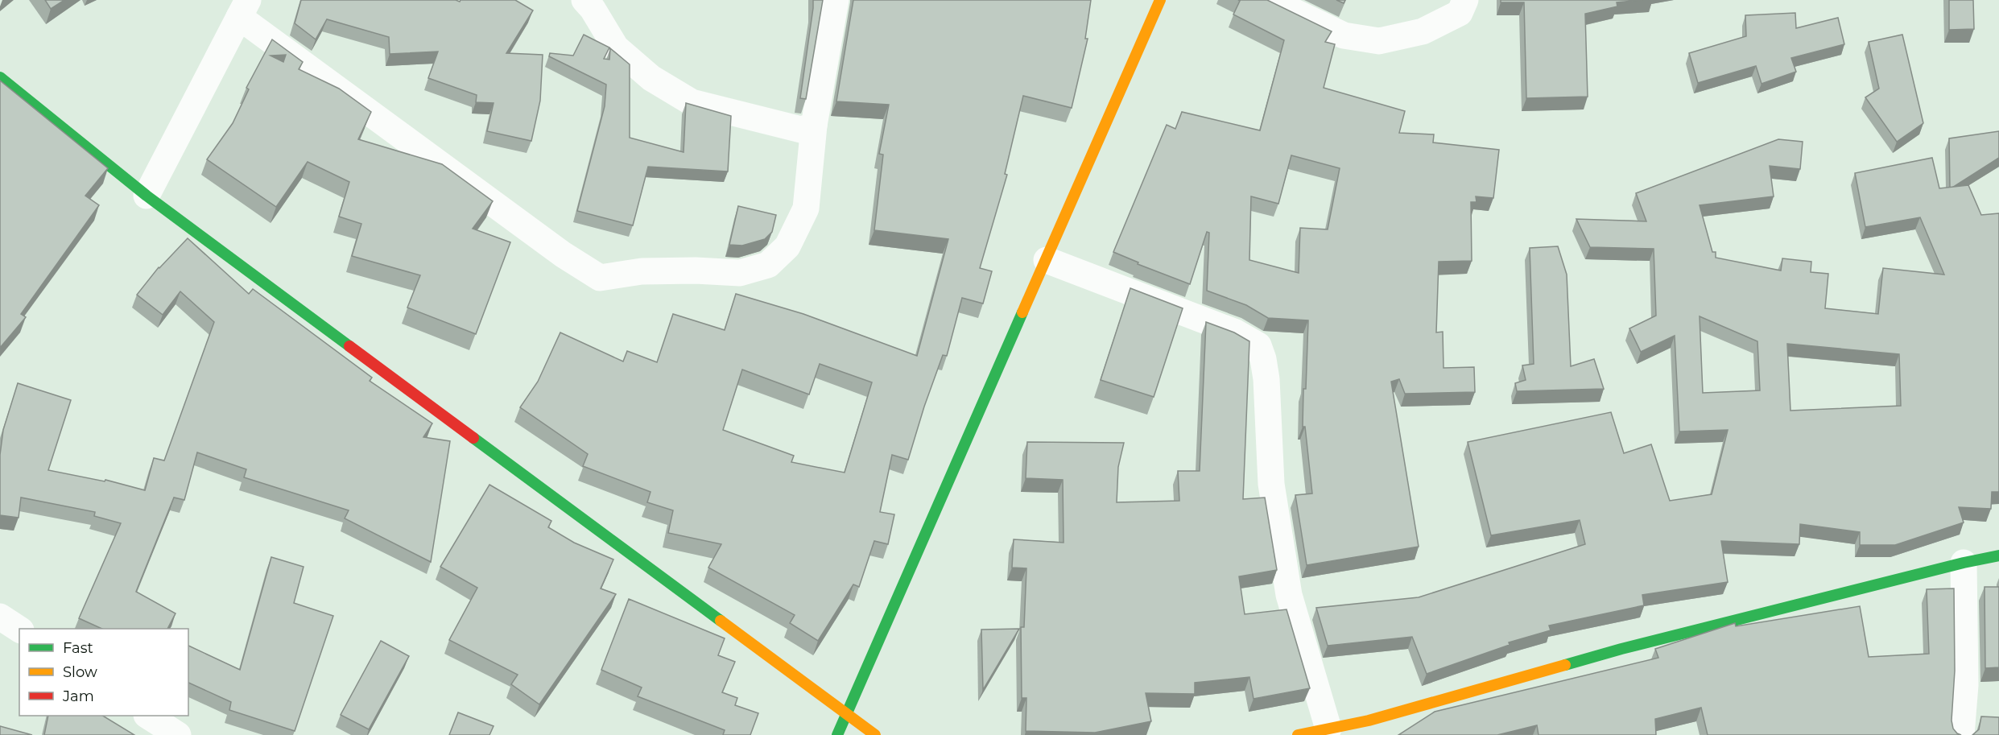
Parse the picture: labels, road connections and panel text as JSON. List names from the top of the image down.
{
  "legend": ["Fast", "Slow", "Jam"]
}
